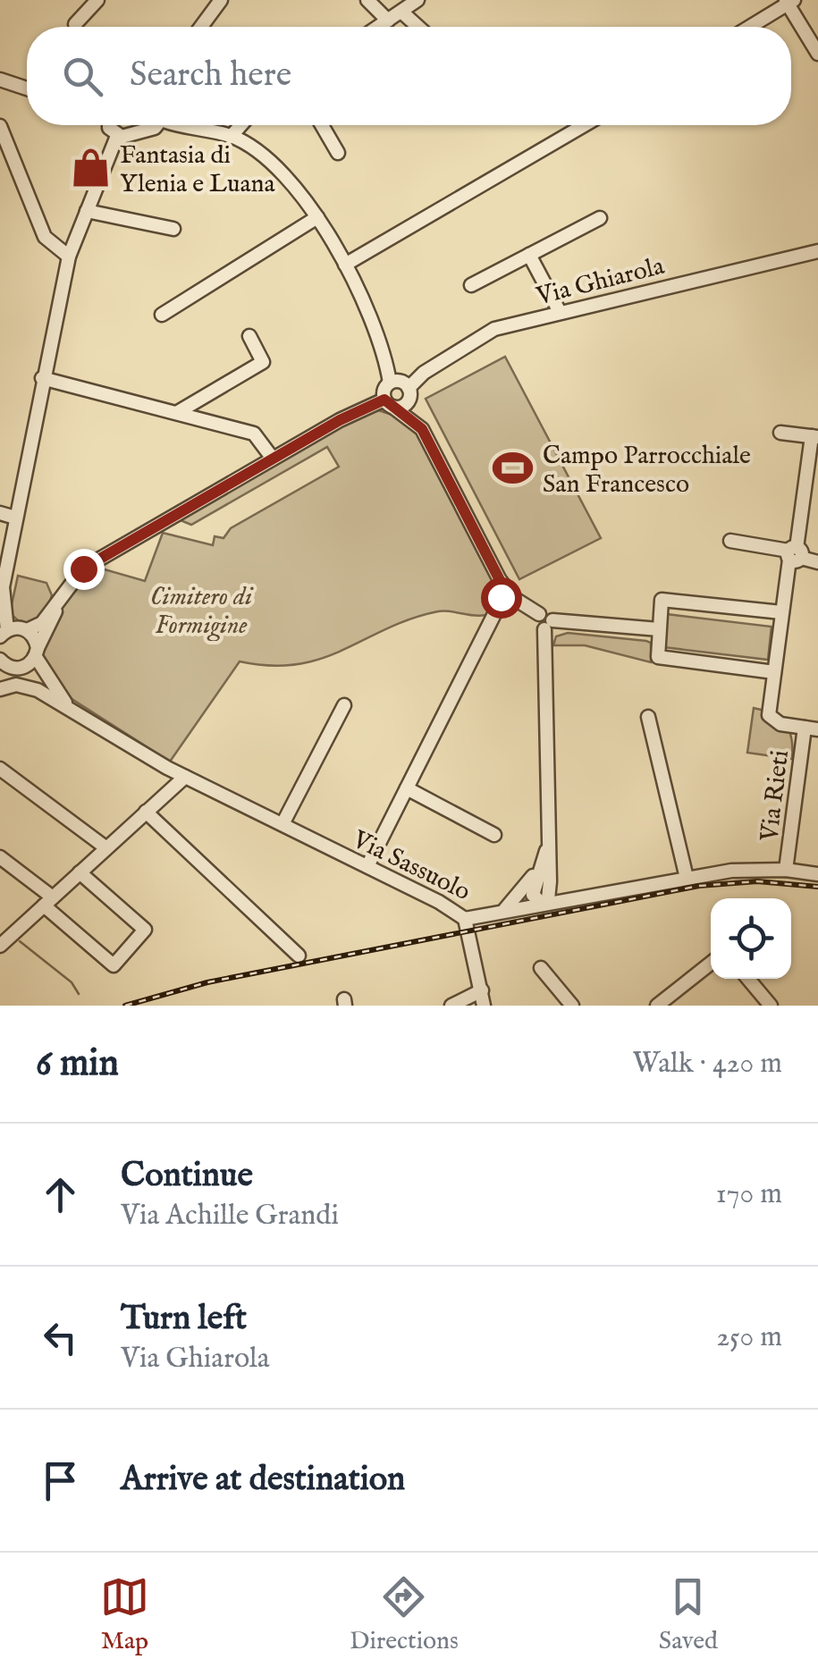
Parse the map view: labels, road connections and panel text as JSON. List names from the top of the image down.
{
  "streets": {
    "street": ["Via Ghiarola", "Via Rieti", "Via Sassuolo"]
  },
  "crossings": [
    ["Via Ghiarola", "Via Sassuolo"],
    ["Via Rieti", "Via Sassuolo"]
  ],
  "parks": ["Cimitero di Formigine"],
  "places": {
    "shop": ["Fantasia di Ylenia e Luana"],
    "sports": ["Campo Parrocchiale San Francesco"]
  },
  "page": {
    "search": "Search here",
    "heading": ["6 min", "Walk · 420 m"],
    "list": [
      ["Continue", "Via Achille Grandi", "170 m"],
      ["Turn left", "Via Ghiarola", "250 m"],
      "Arrive at destination"
    ],
    "nav": ["Map", "Directions", "Saved"]
  }
}
